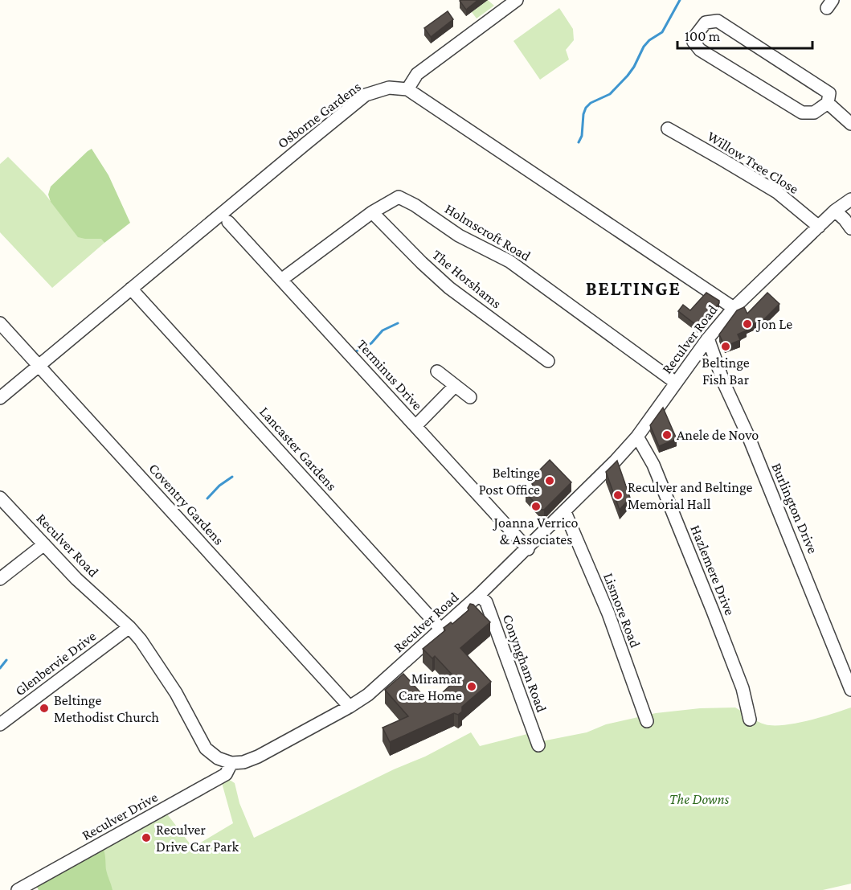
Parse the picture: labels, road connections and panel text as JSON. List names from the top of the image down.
{
  "streets": {
    "street": [
      "Osborne Gardens",
      "Willow Tree Close",
      "Holmscroft Road",
      "The Horshams",
      "Reculver Road",
      "Terminus Drive",
      "Lancaster Gardens",
      "Coventry Gardens",
      "Burlington Drive",
      "Hazlemere Drive",
      "Lismore Road",
      "Glenbervie Drive",
      "Conyngham Road",
      "Reculver Drive"
    ]
  },
  "crossings": [
    ["Osborne Gardens", "Lancaster Gardens"],
    ["Osborne Gardens", "Coventry Gardens"],
    ["Willow Tree Close", "Reculver Road"],
    ["Holmscroft Road", "The Horshams"],
    ["Holmscroft Road", "Reculver Road"],
    ["Holmscroft Road", "Terminus Drive"],
    ["Reculver Road", "Terminus Drive"],
    ["Reculver Road", "Lancaster Gardens"],
    ["Reculver Road", "Coventry Gardens"],
    ["Reculver Road", "Burlington Drive"],
    ["Reculver Road", "Hazlemere Drive"],
    ["Reculver Road", "Lismore Road"],
    ["Reculver Road", "Glenbervie Drive"],
    ["Reculver Road", "Conyngham Road"],
    ["Reculver Road", "Reculver Drive"]
  ],
  "districts": ["BELTINGE"],
  "parks": ["The Downs"],
  "places": [
    "Jon Le",
    "Beltinge Fish Bar",
    "Anele de Novo",
    "Beltinge Post Office",
    "Reculver and Beltinge Memorial Hall",
    "Joanna Verrico & Associates",
    "Miramar Care Home",
    "Beltinge Methodist Church",
    "Reculver Drive Car Park"
  ],
  "scale_bar": "100 m"
}
